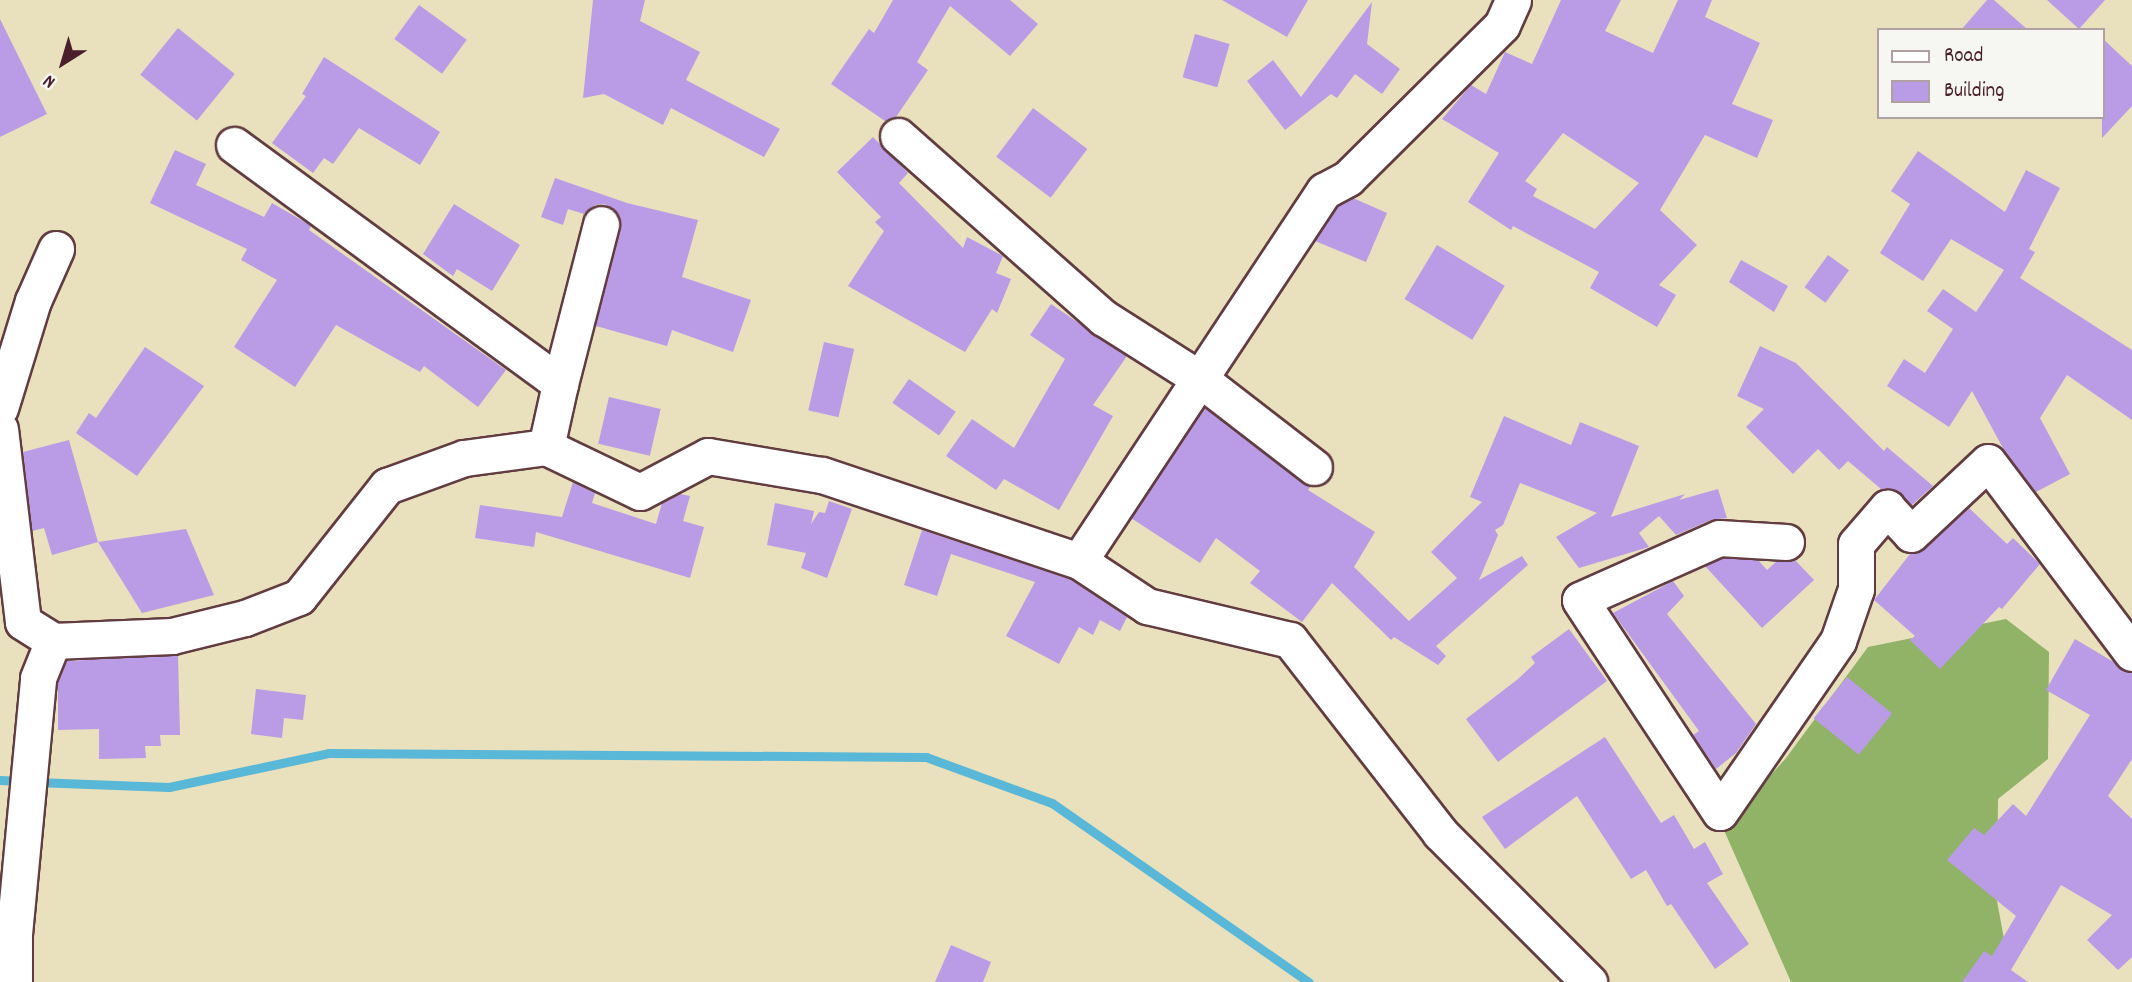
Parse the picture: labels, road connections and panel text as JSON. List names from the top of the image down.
{
  "legend": ["Road", "Building"],
  "north": "bottom left"
}
